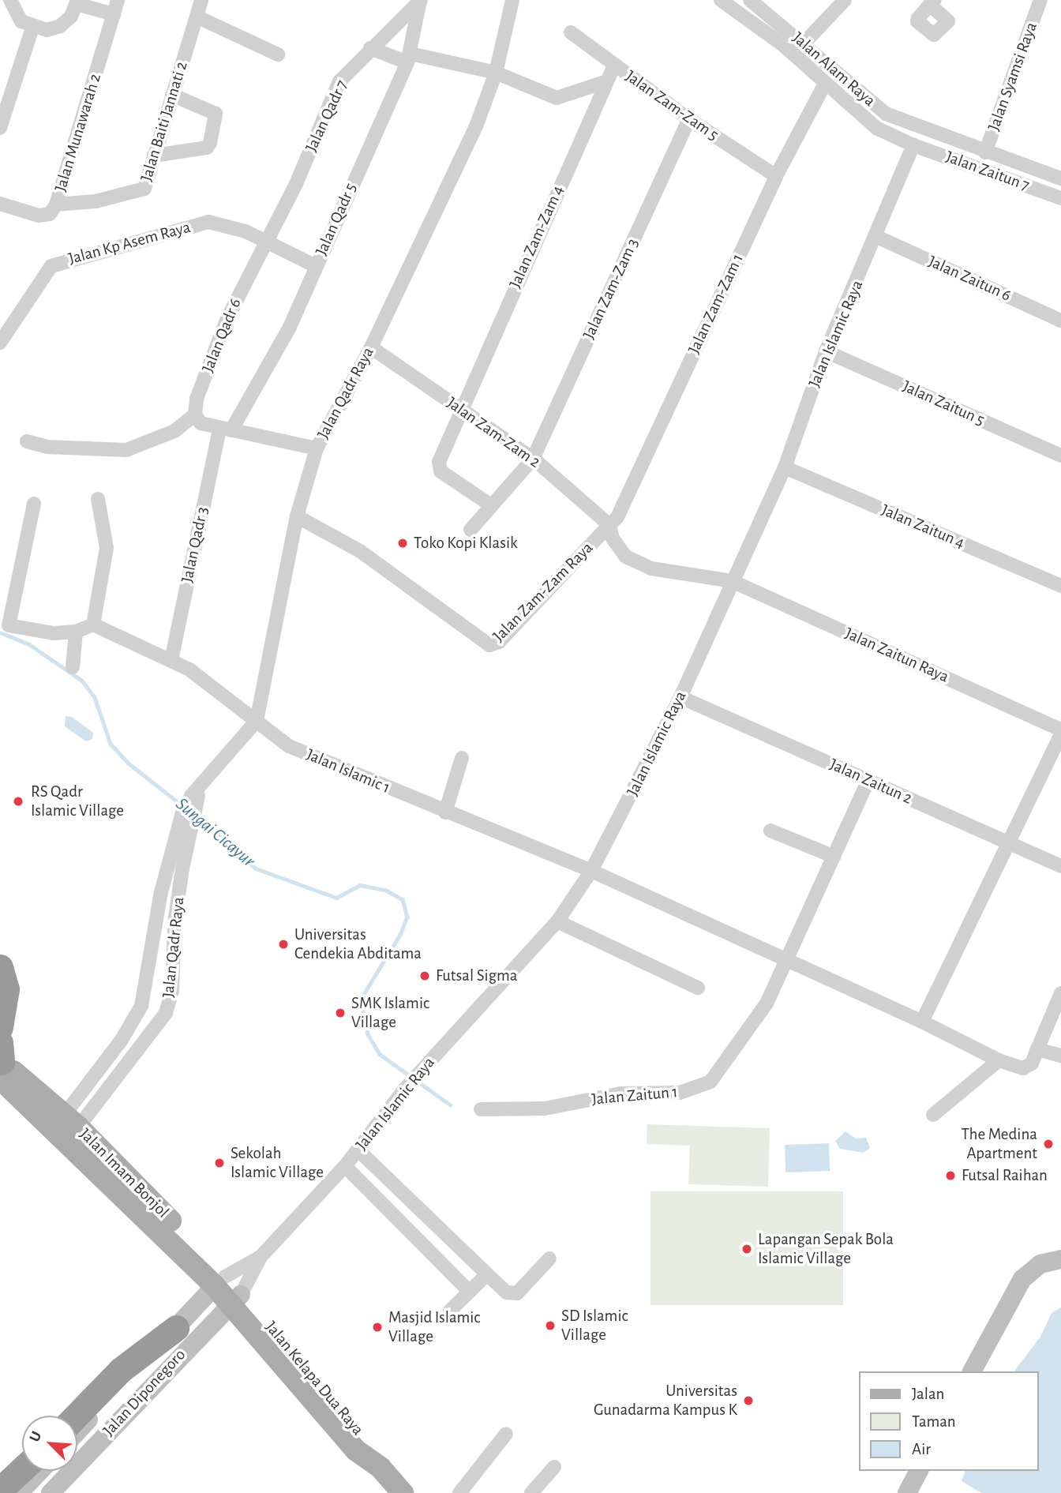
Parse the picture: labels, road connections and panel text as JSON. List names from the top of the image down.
{
  "streets": {
    "main road": ["Jalan Imam Bonjol", "Jalan Kelapa Dua Raya"],
    "street": [
      "Jalan Alam Raya",
      "Jalan Syamsi Raya",
      "Jalan Zam-Zam 5",
      "Jalan Qadr 7",
      "Jalan Baiti Jannati 2",
      "Jalan Munawarah 2",
      "Jalan Zaitun 7",
      "Jalan Qadr 5",
      "Jalan Zam-Zam 4",
      "Jalan Kp Asem Raya",
      "Jalan Zaitun 6",
      "Jalan Zam-Zam 3",
      "Jalan Zam-Zam 1",
      "Jalan Islamic Raya",
      "Jalan Qadr 6",
      "Jalan Qadr Raya",
      "Jalan Zaitun 5",
      "Jalan Zam-Zam 2",
      "Jalan Zaitun 4",
      "Jalan Qadr 3",
      "Jalan Zam-Zam Raya",
      "Jalan Zaitun Raya",
      "Jalan Islamic 1",
      "Jalan Zaitun 2",
      "Jalan Zaitun 1",
      "Jalan Diponegoro"
    ]
  },
  "crossings": [
    ["Jalan Alam Raya", "Jalan Syamsi Raya"],
    ["Jalan Zam-Zam 5", "Jalan Zam-Zam 4"],
    ["Jalan Zam-Zam 5", "Jalan Zam-Zam 3"],
    ["Jalan Zam-Zam 5", "Jalan Zam-Zam 1"],
    ["Jalan Qadr 7", "Jalan Qadr 5"],
    ["Jalan Qadr 7", "Jalan Kp Asem Raya"],
    ["Jalan Qadr 7", "Jalan Qadr 6"],
    ["Jalan Baiti Jannati 2", "Jalan Munawarah 2"],
    ["Jalan Zaitun 7", "Jalan Zam-Zam 1"],
    ["Jalan Zaitun 7", "Jalan Islamic Raya"],
    ["Jalan Qadr 5", "Jalan Kp Asem Raya"],
    ["Jalan Qadr 5", "Jalan Qadr 3"],
    ["Jalan Zam-Zam 4", "Jalan Zam-Zam 3"],
    ["Jalan Zam-Zam 4", "Jalan Zam-Zam 2"],
    ["Jalan Kp Asem Raya", "Jalan Qadr 6"],
    ["Jalan Zaitun 6", "Jalan Islamic Raya"],
    ["Jalan Zam-Zam 3", "Jalan Zam-Zam 2"],
    ["Jalan Zam-Zam 1", "Jalan Zam-Zam 2"],
    ["Jalan Zam-Zam 1", "Jalan Zam-Zam Raya"],
    ["Jalan Islamic Raya", "Jalan Zaitun 5"],
    ["Jalan Islamic Raya", "Jalan Zaitun 4"],
    ["Jalan Islamic Raya", "Jalan Zam-Zam Raya"],
    ["Jalan Islamic Raya", "Jalan Zaitun Raya"],
    ["Jalan Islamic Raya", "Jalan Zaitun 2"],
    ["Jalan Islamic Raya", "Jalan Imam Bonjol"],
    ["Jalan Islamic Raya", "Jalan Kelapa Dua Raya"],
    ["Jalan Islamic Raya", "Jalan Diponegoro"],
    ["Jalan Qadr Raya", "Jalan Zam-Zam 2"],
    ["Jalan Qadr Raya", "Jalan Zam-Zam Raya"],
    ["Jalan Qadr Raya", "Jalan Islamic 1"],
    ["Jalan Qadr Raya", "Jalan Imam Bonjol"],
    ["Jalan Zam-Zam 2", "Jalan Zam-Zam Raya"],
    ["Jalan Qadr 3", "Jalan Islamic 1"],
    ["Jalan Zam-Zam Raya", "Jalan Zaitun Raya"],
    ["Jalan Zaitun 2", "Jalan Zaitun 1"],
    ["Jalan Imam Bonjol", "Jalan Kelapa Dua Raya"],
    ["Jalan Imam Bonjol", "Jalan Diponegoro"],
    ["Jalan Kelapa Dua Raya", "Jalan Diponegoro"]
  ],
  "water": ["Sungai Cicayur"],
  "places": [
    "Toko Kopi Klasik",
    "RS Qadr Islamic Village",
    "Universitas Cendekia Abditama",
    "Futsal Sigma",
    "SMK Islamic Village",
    "The Medina Apartment",
    "Sekolah Islamic Village",
    "Futsal Raihan",
    "Lapangan Sepak Bola Islamic Village",
    "SD Islamic Village",
    "Masjid Islamic Village",
    "Universitas Gunadarma Kampus K"
  ],
  "legend": ["Jalan", "Taman", "Air"],
  "north": "top left"
}
